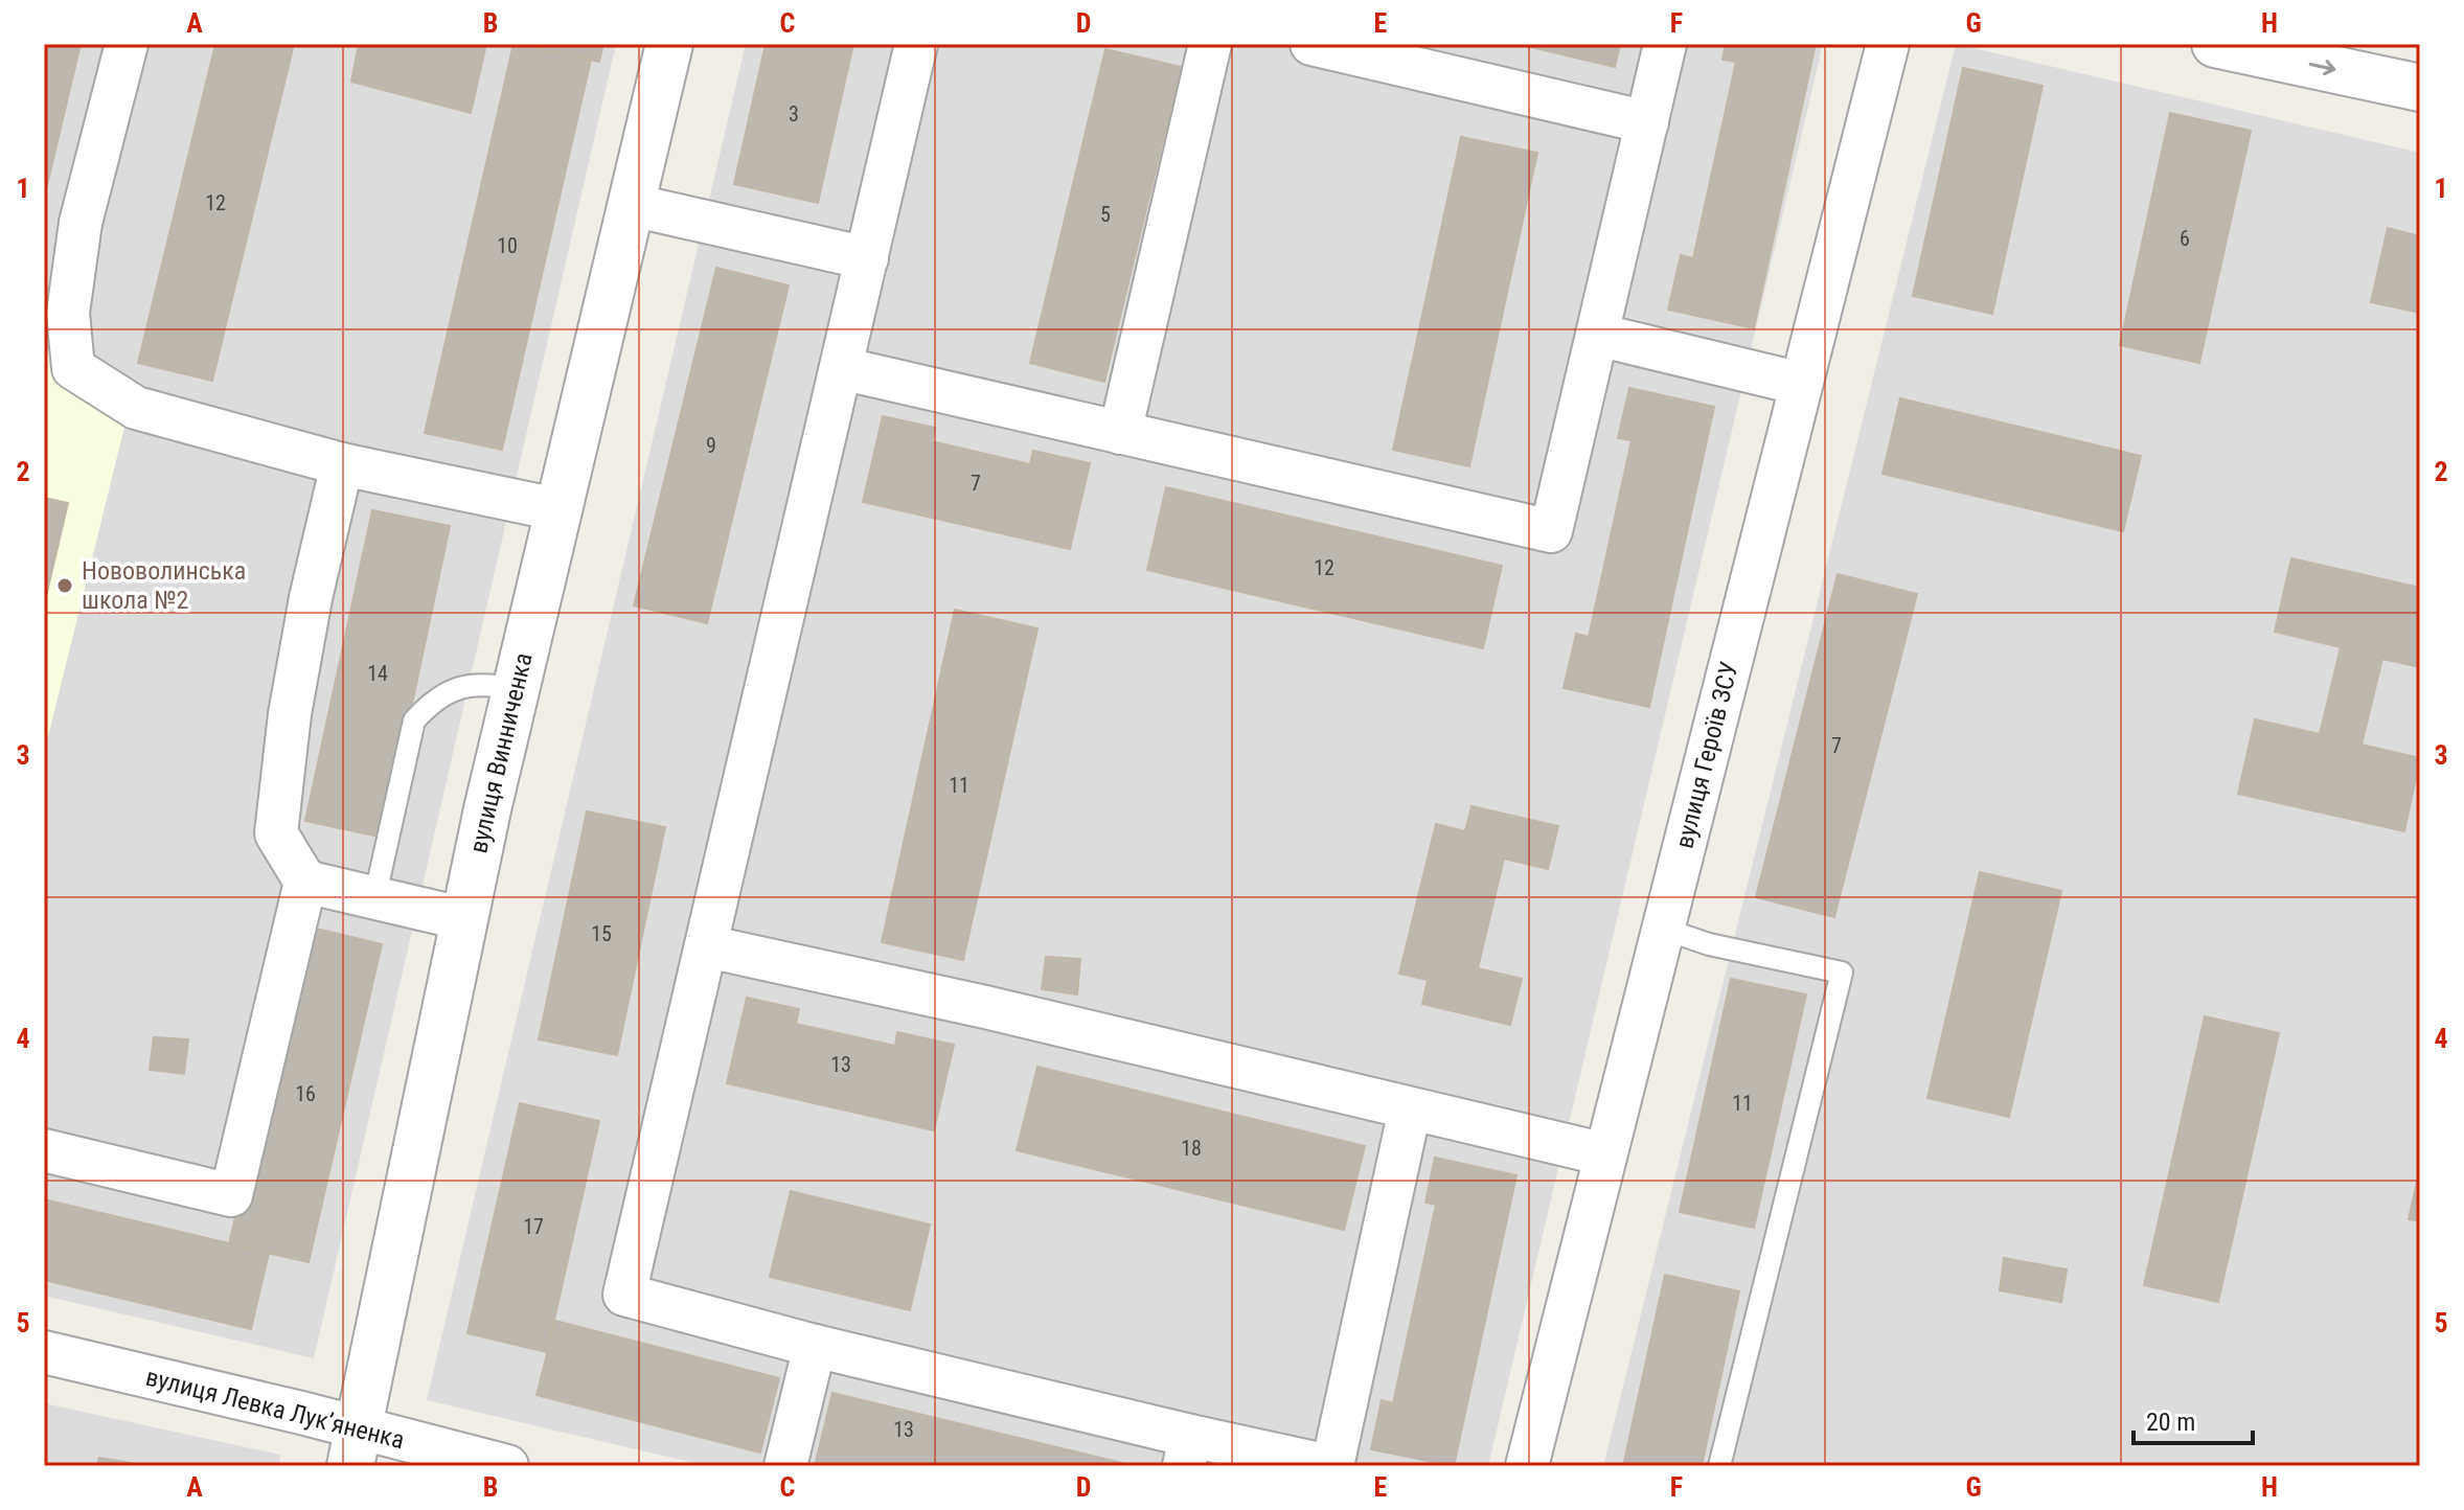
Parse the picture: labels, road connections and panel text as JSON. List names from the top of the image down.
{
  "streets": {
    "street": ["вулиця Винниченка", "вулиця Героїв ЗСУ", "вулиця Левка Лукʼяненка"]
  },
  "crossings": [
    ["вулиця Винниченка", "вулиця Левка Лукʼяненка"]
  ],
  "places": ["Нововолинська школа №2"],
  "house_numbers": [
    "3",
    "12",
    "5",
    "6",
    "10",
    "9",
    "7",
    "12",
    "14",
    "7",
    "11",
    "15",
    "13",
    "16",
    "11",
    "18",
    "17",
    "13"
  ],
  "scale_bar": "20 m",
  "grid": {
    "columns": [
      "A",
      "B",
      "C",
      "D",
      "E",
      "F",
      "G",
      "H"
    ],
    "rows": [
      "1",
      "2",
      "3",
      "4",
      "5"
    ]
  }
}
